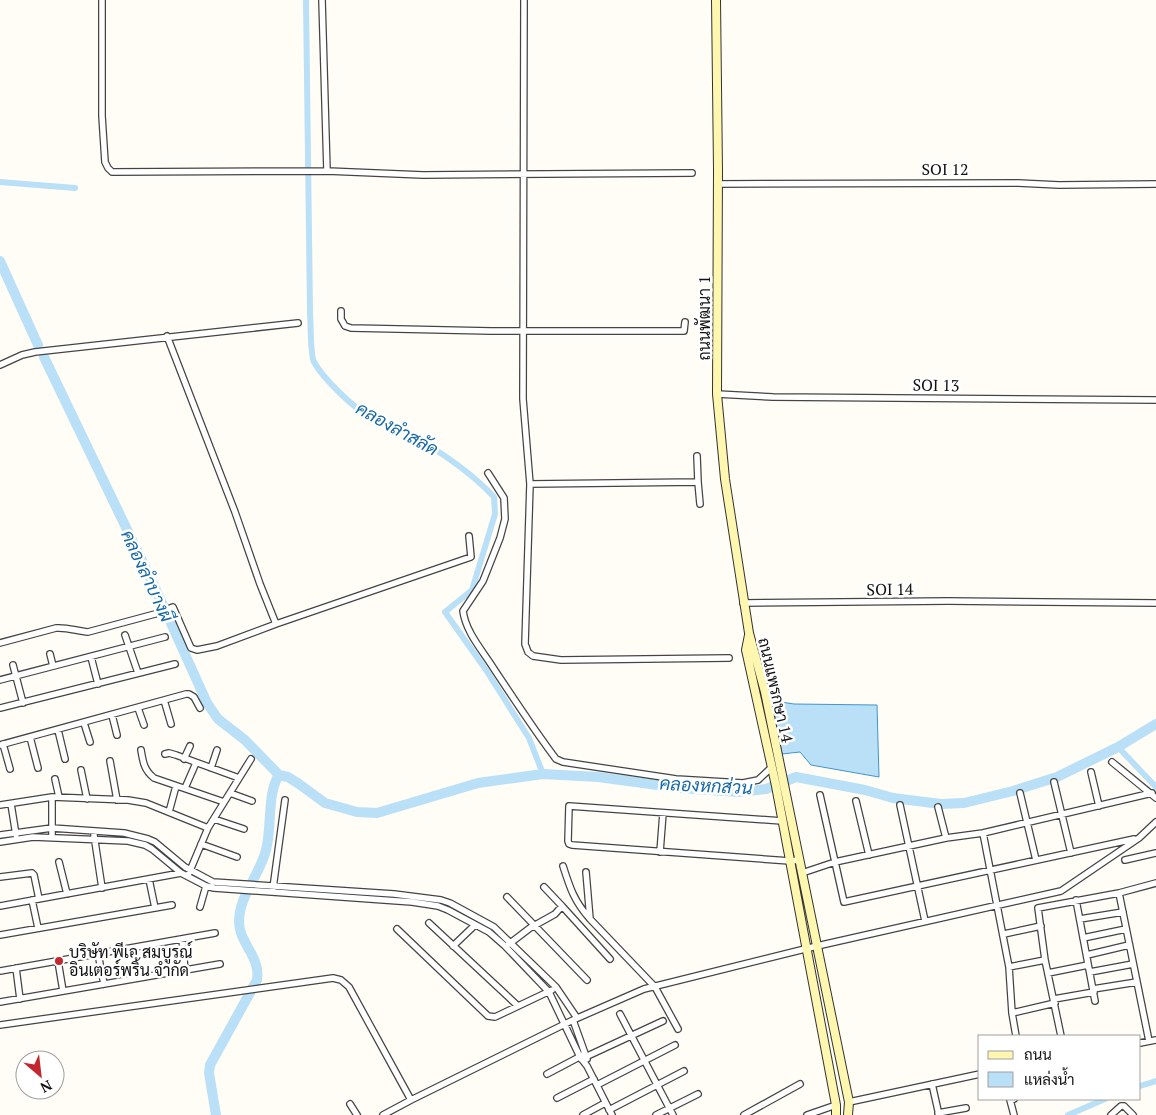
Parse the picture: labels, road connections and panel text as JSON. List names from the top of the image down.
{
  "streets": {
    "main road": ["ถนนพัฒนา 1", "ถนนแพรกษา 14"],
    "street": ["SOI 12", "SOI 13", "SOI 14"]
  },
  "crossings": [
    ["SOI 12", "ถนนพัฒนา 1"],
    ["ถนนพัฒนา 1", "SOI 13"],
    ["ถนนพัฒนา 1", "SOI 14"],
    ["ถนนพัฒนา 1", "ถนนแพรกษา 14"]
  ],
  "water": ["คลองลำสลัด", "คลองลำบางผี", "คลองหกส่วน"],
  "places": ["บริษัท พีเอ สมบูรณ์ อินเตอร์พริ้น จำกัด"],
  "legend": ["ถนน", "แหล่งน้ำ"],
  "north": "bottom right"
}
